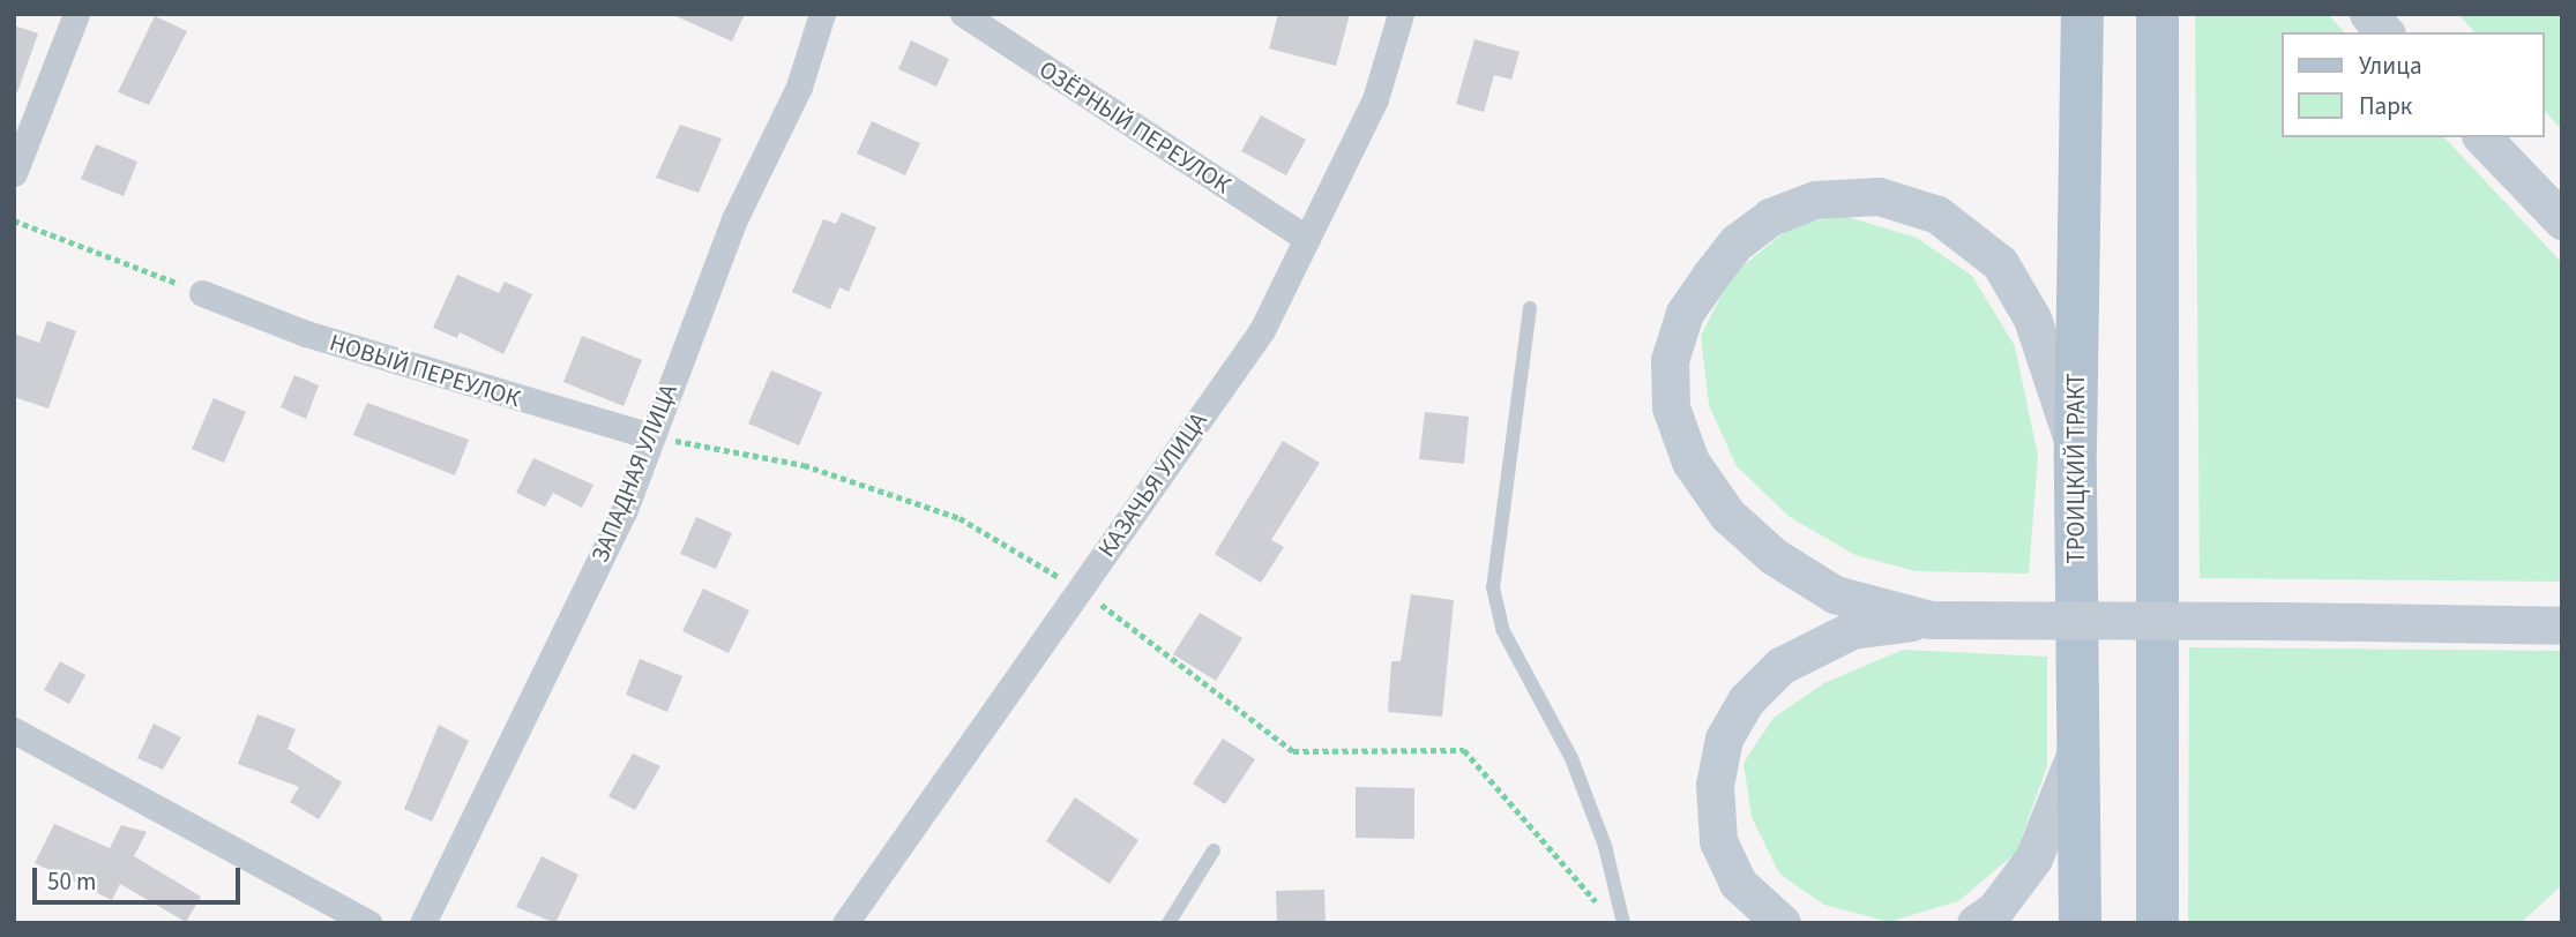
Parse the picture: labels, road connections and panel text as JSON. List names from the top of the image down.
{
  "streets": {
    "main road": ["ТРОИЦКИЙ ТРАКТ"],
    "street": [
      "ОЗЁРНЫЙ ПЕРЕУЛОК",
      "НОВЫЙ ПЕРЕУЛОК",
      "ЗАПАДНАЯ УЛИЦА",
      "КАЗАЧЬЯ УЛИЦА"
    ]
  },
  "crossings": [
    ["ОЗЁРНЫЙ ПЕРЕУЛОК", "КАЗАЧЬЯ УЛИЦА"],
    ["НОВЫЙ ПЕРЕУЛОК", "ЗАПАДНАЯ УЛИЦА"]
  ],
  "legend": ["Улица", "Парк"],
  "scale_bar": "50 m"
}
